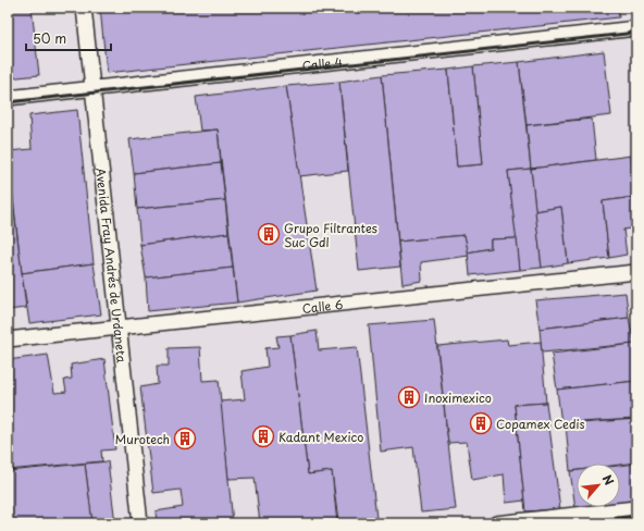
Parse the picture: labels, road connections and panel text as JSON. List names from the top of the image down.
{
  "streets": {
    "street": ["Calle 4", "Avenida Fray Andrés de Urdaneta", "Calle 6"]
  },
  "crossings": [
    ["Calle 4", "Avenida Fray Andrés de Urdaneta"],
    ["Avenida Fray Andrés de Urdaneta", "Calle 6"]
  ],
  "places": {
    "building": [
      "Grupo Filtrantes Suc Gdl",
      "Inoximexico",
      "Copamex Cedis",
      "Kadant Mexico",
      "Murotech"
    ]
  },
  "scale_bar": "50 m",
  "north": "top right"
}
